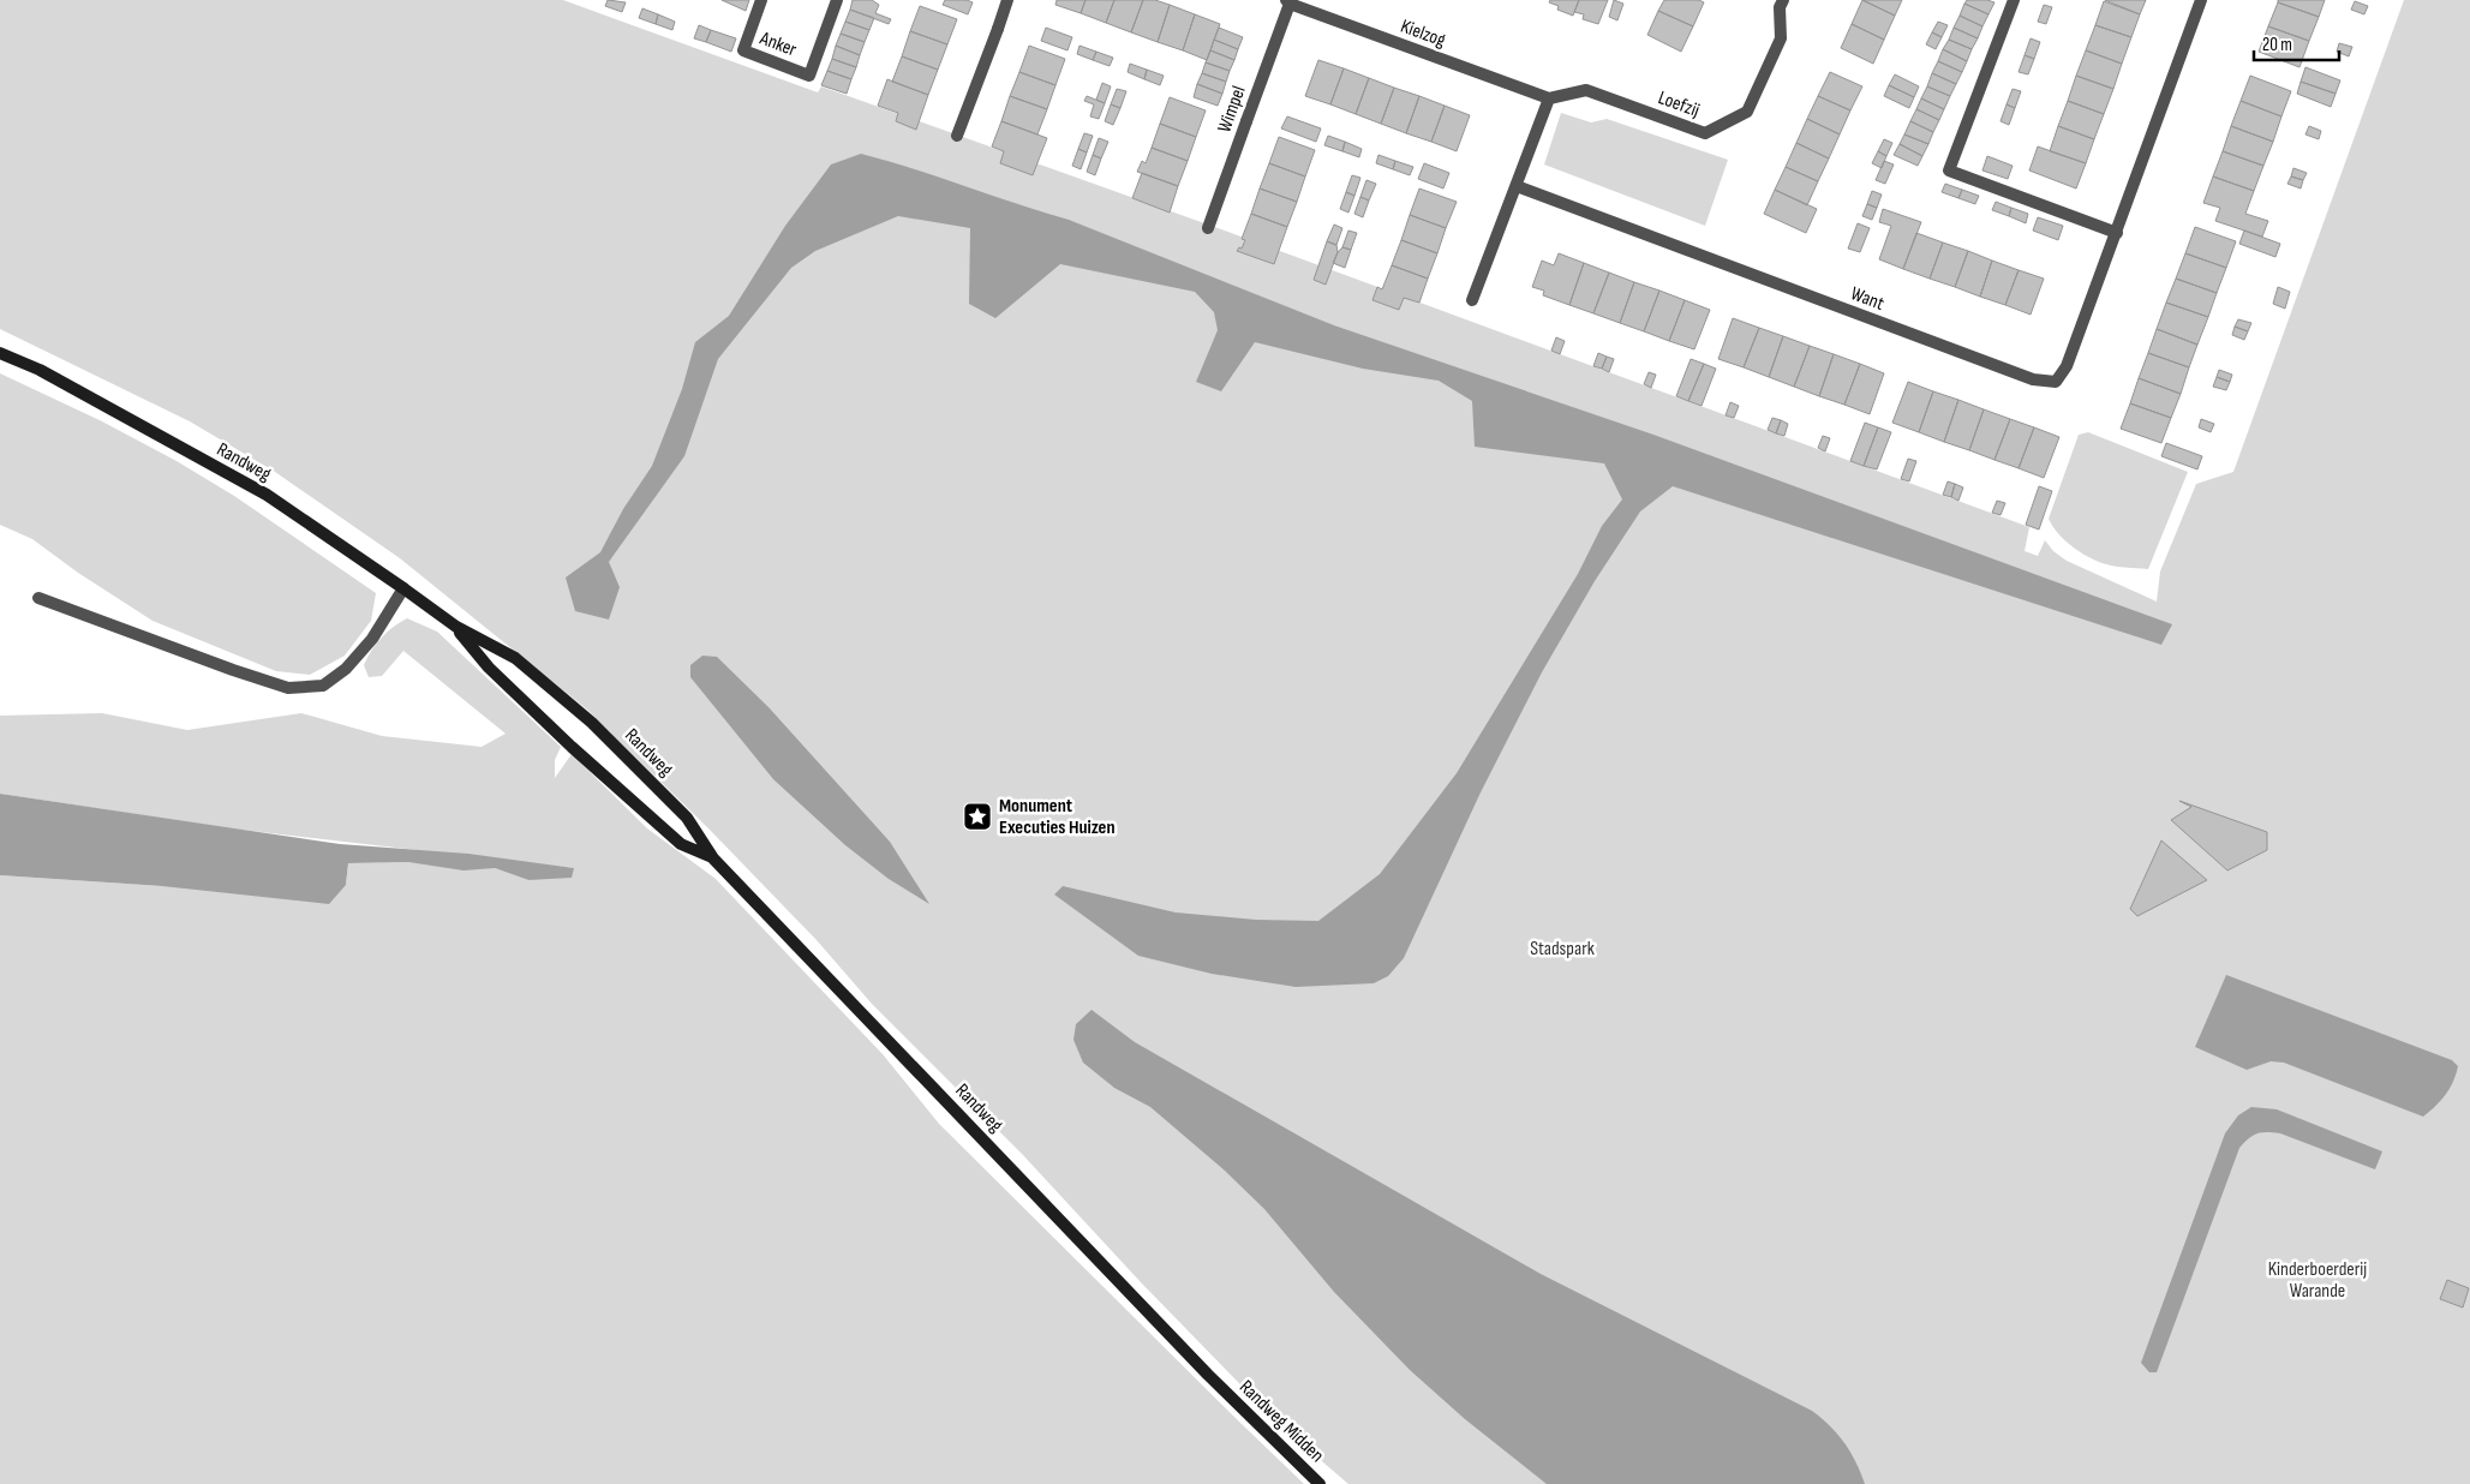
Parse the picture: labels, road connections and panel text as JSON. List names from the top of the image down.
{
  "streets": {
    "main road": ["Randweg", "Randweg Midden"],
    "street": [
      "Kielzog",
      "Anker",
      "Loefzij",
      "Wimpel",
      "Want"
    ]
  },
  "crossings": [
    ["Kielzog", "Loefzij"],
    ["Kielzog", "Wimpel"],
    ["Randweg", "Randweg Midden"]
  ],
  "parks": ["Stadspark", "Kinderboerderij Warande"],
  "places": {
    "place": ["Monument Executies Huizen"]
  },
  "scale_bar": "20 m"
}
